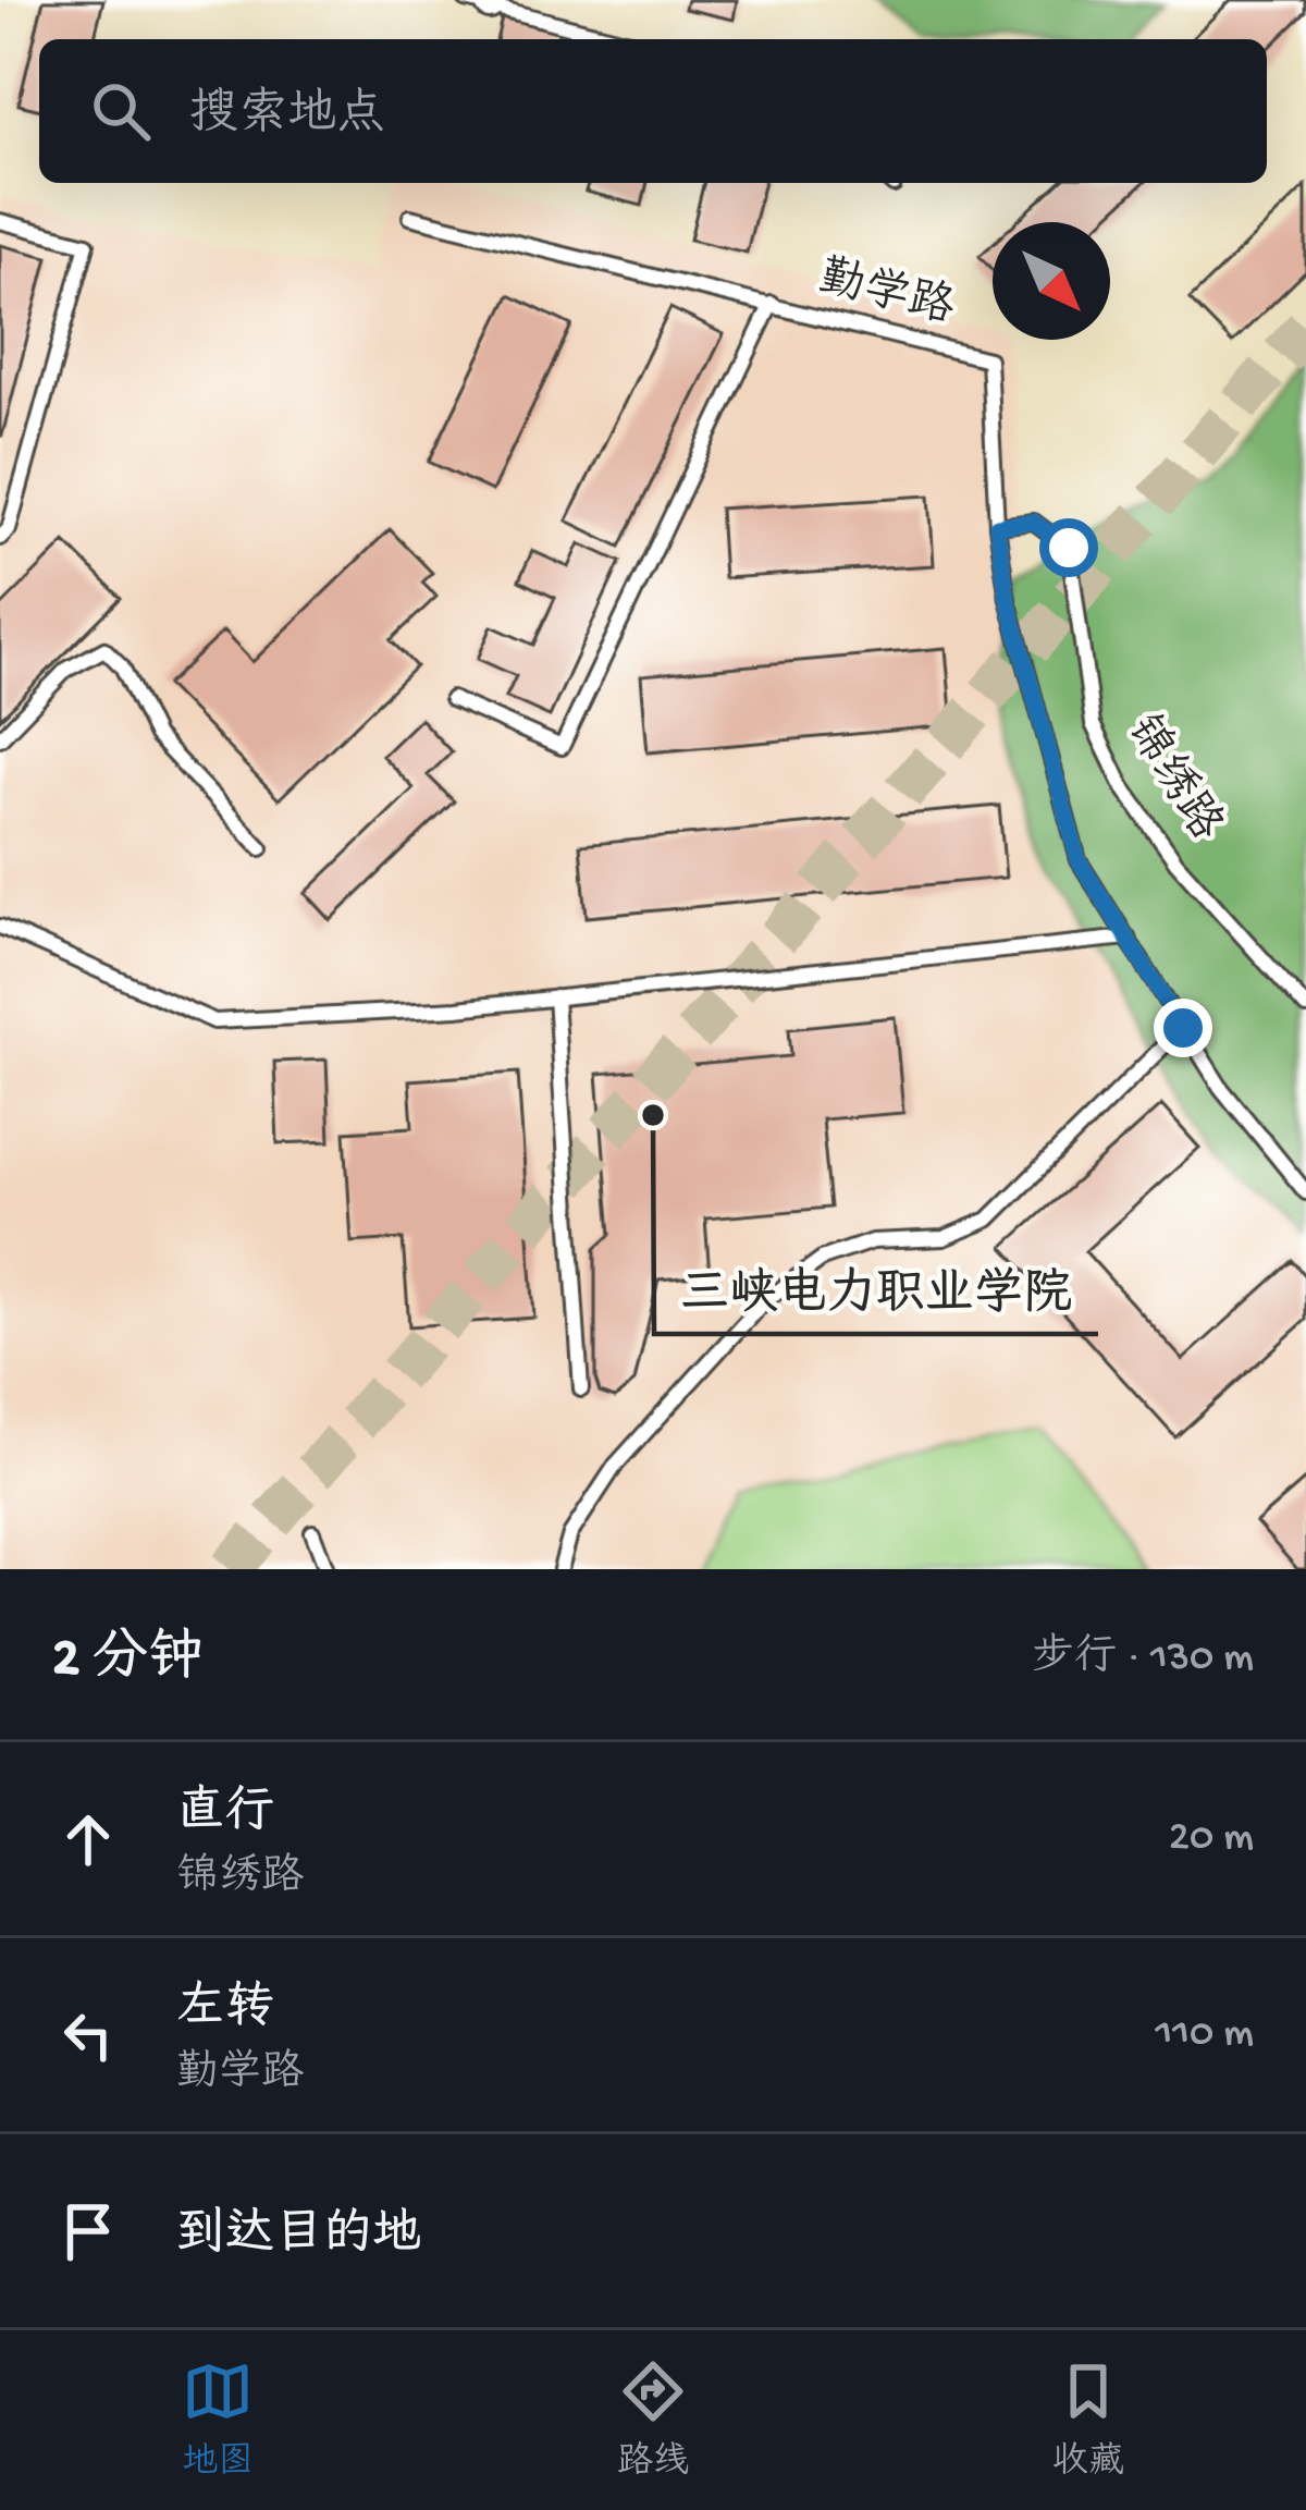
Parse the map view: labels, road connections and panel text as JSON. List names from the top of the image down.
{
  "streets": {
    "lane": ["勤学路", "锦绣路"]
  },
  "crossings": [
    ["勤学路", "锦绣路"]
  ],
  "places": ["三峡电力职业学院"],
  "north": "bottom right",
  "page": {
    "search": "搜索地点",
    "heading": ["2 分钟", "步行 · 130 m"],
    "list": [
      ["直行", "锦绣路", "20 m"],
      ["左转", "勤学路", "110 m"],
      "到达目的地"
    ],
    "nav": ["地图", "路线", "收藏"]
  }
}
